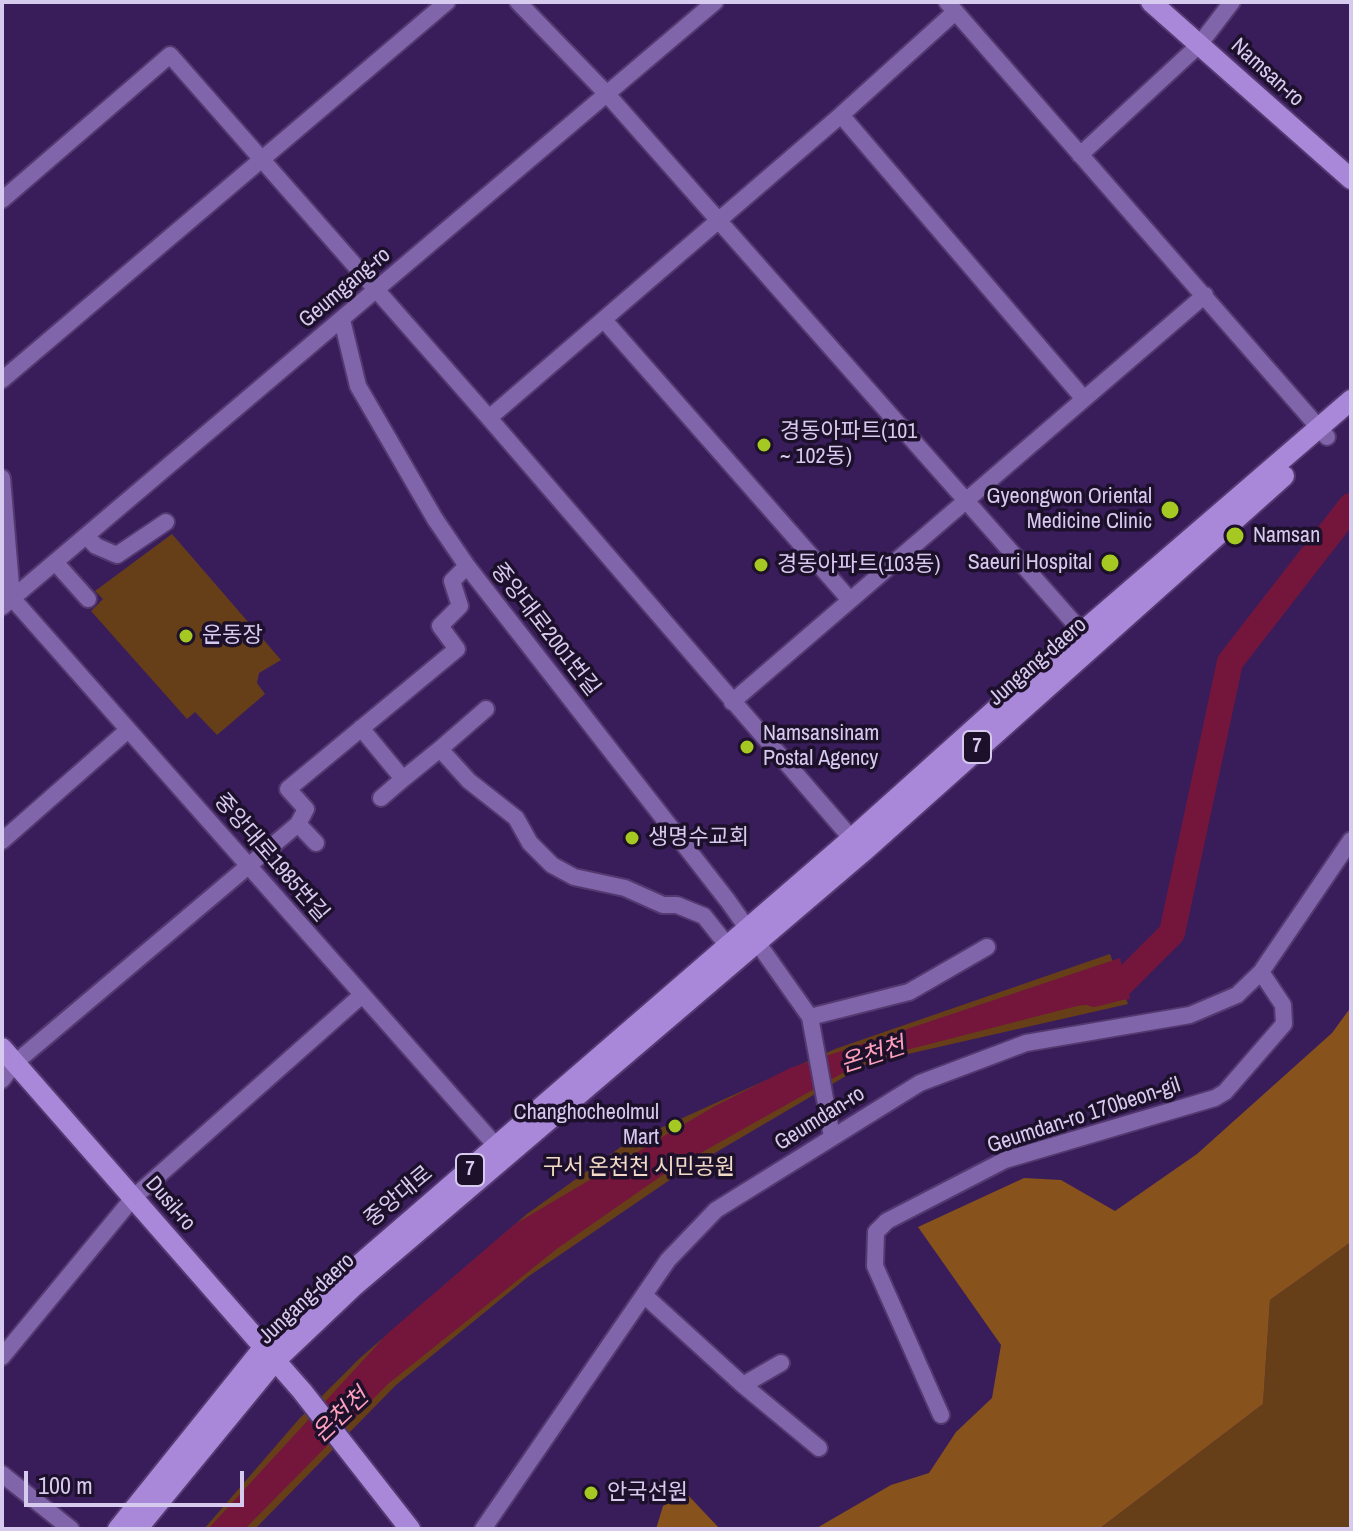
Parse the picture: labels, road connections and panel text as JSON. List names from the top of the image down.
{
  "streets": {
    "main road": [
      "Namsan-ro",
      "Jungang-daero",
      "7",
      "중앙대로",
      "Dusil-ro"
    ],
    "street": [
      "Geumgang-ro",
      "중앙대로2001번길",
      "중앙대로1985번길",
      "Geumdan-ro 170beon-gil",
      "Geumdan-ro"
    ]
  },
  "crossings": [
    ["Geumgang-ro", "중앙대로2001번길"],
    ["Geumgang-ro", "중앙대로1985번길"],
    ["중앙대로2001번길", "Jungang-daero"],
    ["중앙대로2001번길", "중앙대로"],
    ["Jungang-daero", "중앙대로"],
    ["Jungang-daero", "Dusil-ro"],
    ["중앙대로1985번길", "중앙대로"],
    ["Geumdan-ro 170beon-gil", "Geumdan-ro"],
    ["중앙대로", "Dusil-ro"]
  ],
  "water": ["온천천"],
  "parks": ["구서 온천천 시민공원"],
  "places": [
    "경동아파트(101 ~ 102동)",
    "Gyeongwon Oriental Medicine Clinic",
    "Namsan",
    "Saeuri Hospital",
    "경동아파트(103동)",
    "운동장",
    "Namsansinam Postal Agency",
    "생명수교회",
    "Changhocheolmul Mart",
    "안국선원"
  ],
  "scale_bar": "100 m"
}
